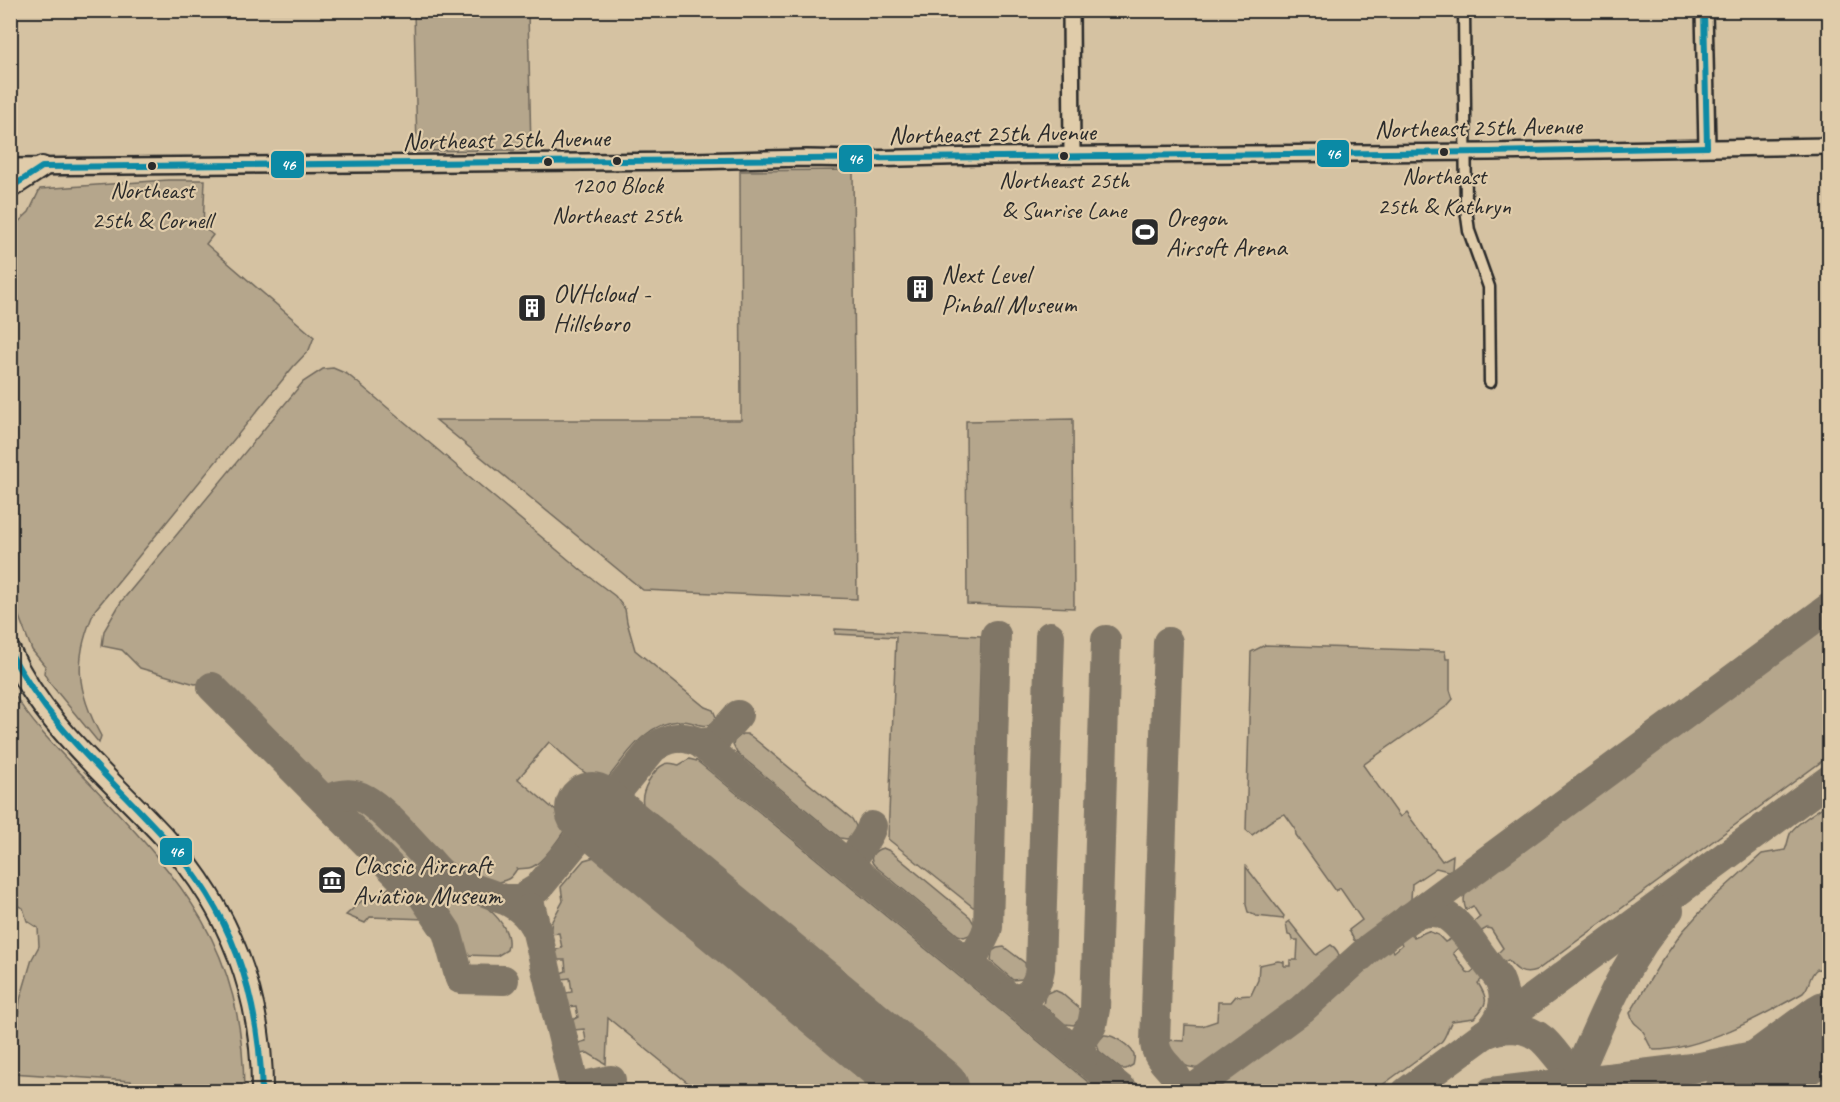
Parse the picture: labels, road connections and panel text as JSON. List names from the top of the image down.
{
  "streets": {
    "main road": ["Northeast 25th Avenue"]
  },
  "places": {
    "other": [
      "Northeast 25th & Kathryn",
      "Northeast 25th & Sunrise Lane",
      "1200 Block Northeast 25th",
      "Northeast 25th & Cornell"
    ],
    "sports": ["Oregon Airsoft Arena"],
    "building": ["Next Level Pinball Museum", "OVHcloud - Hillsboro"],
    "museum": ["Classic Aircraft Aviation Museum"]
  },
  "lines": ["transit line 46"]
}
